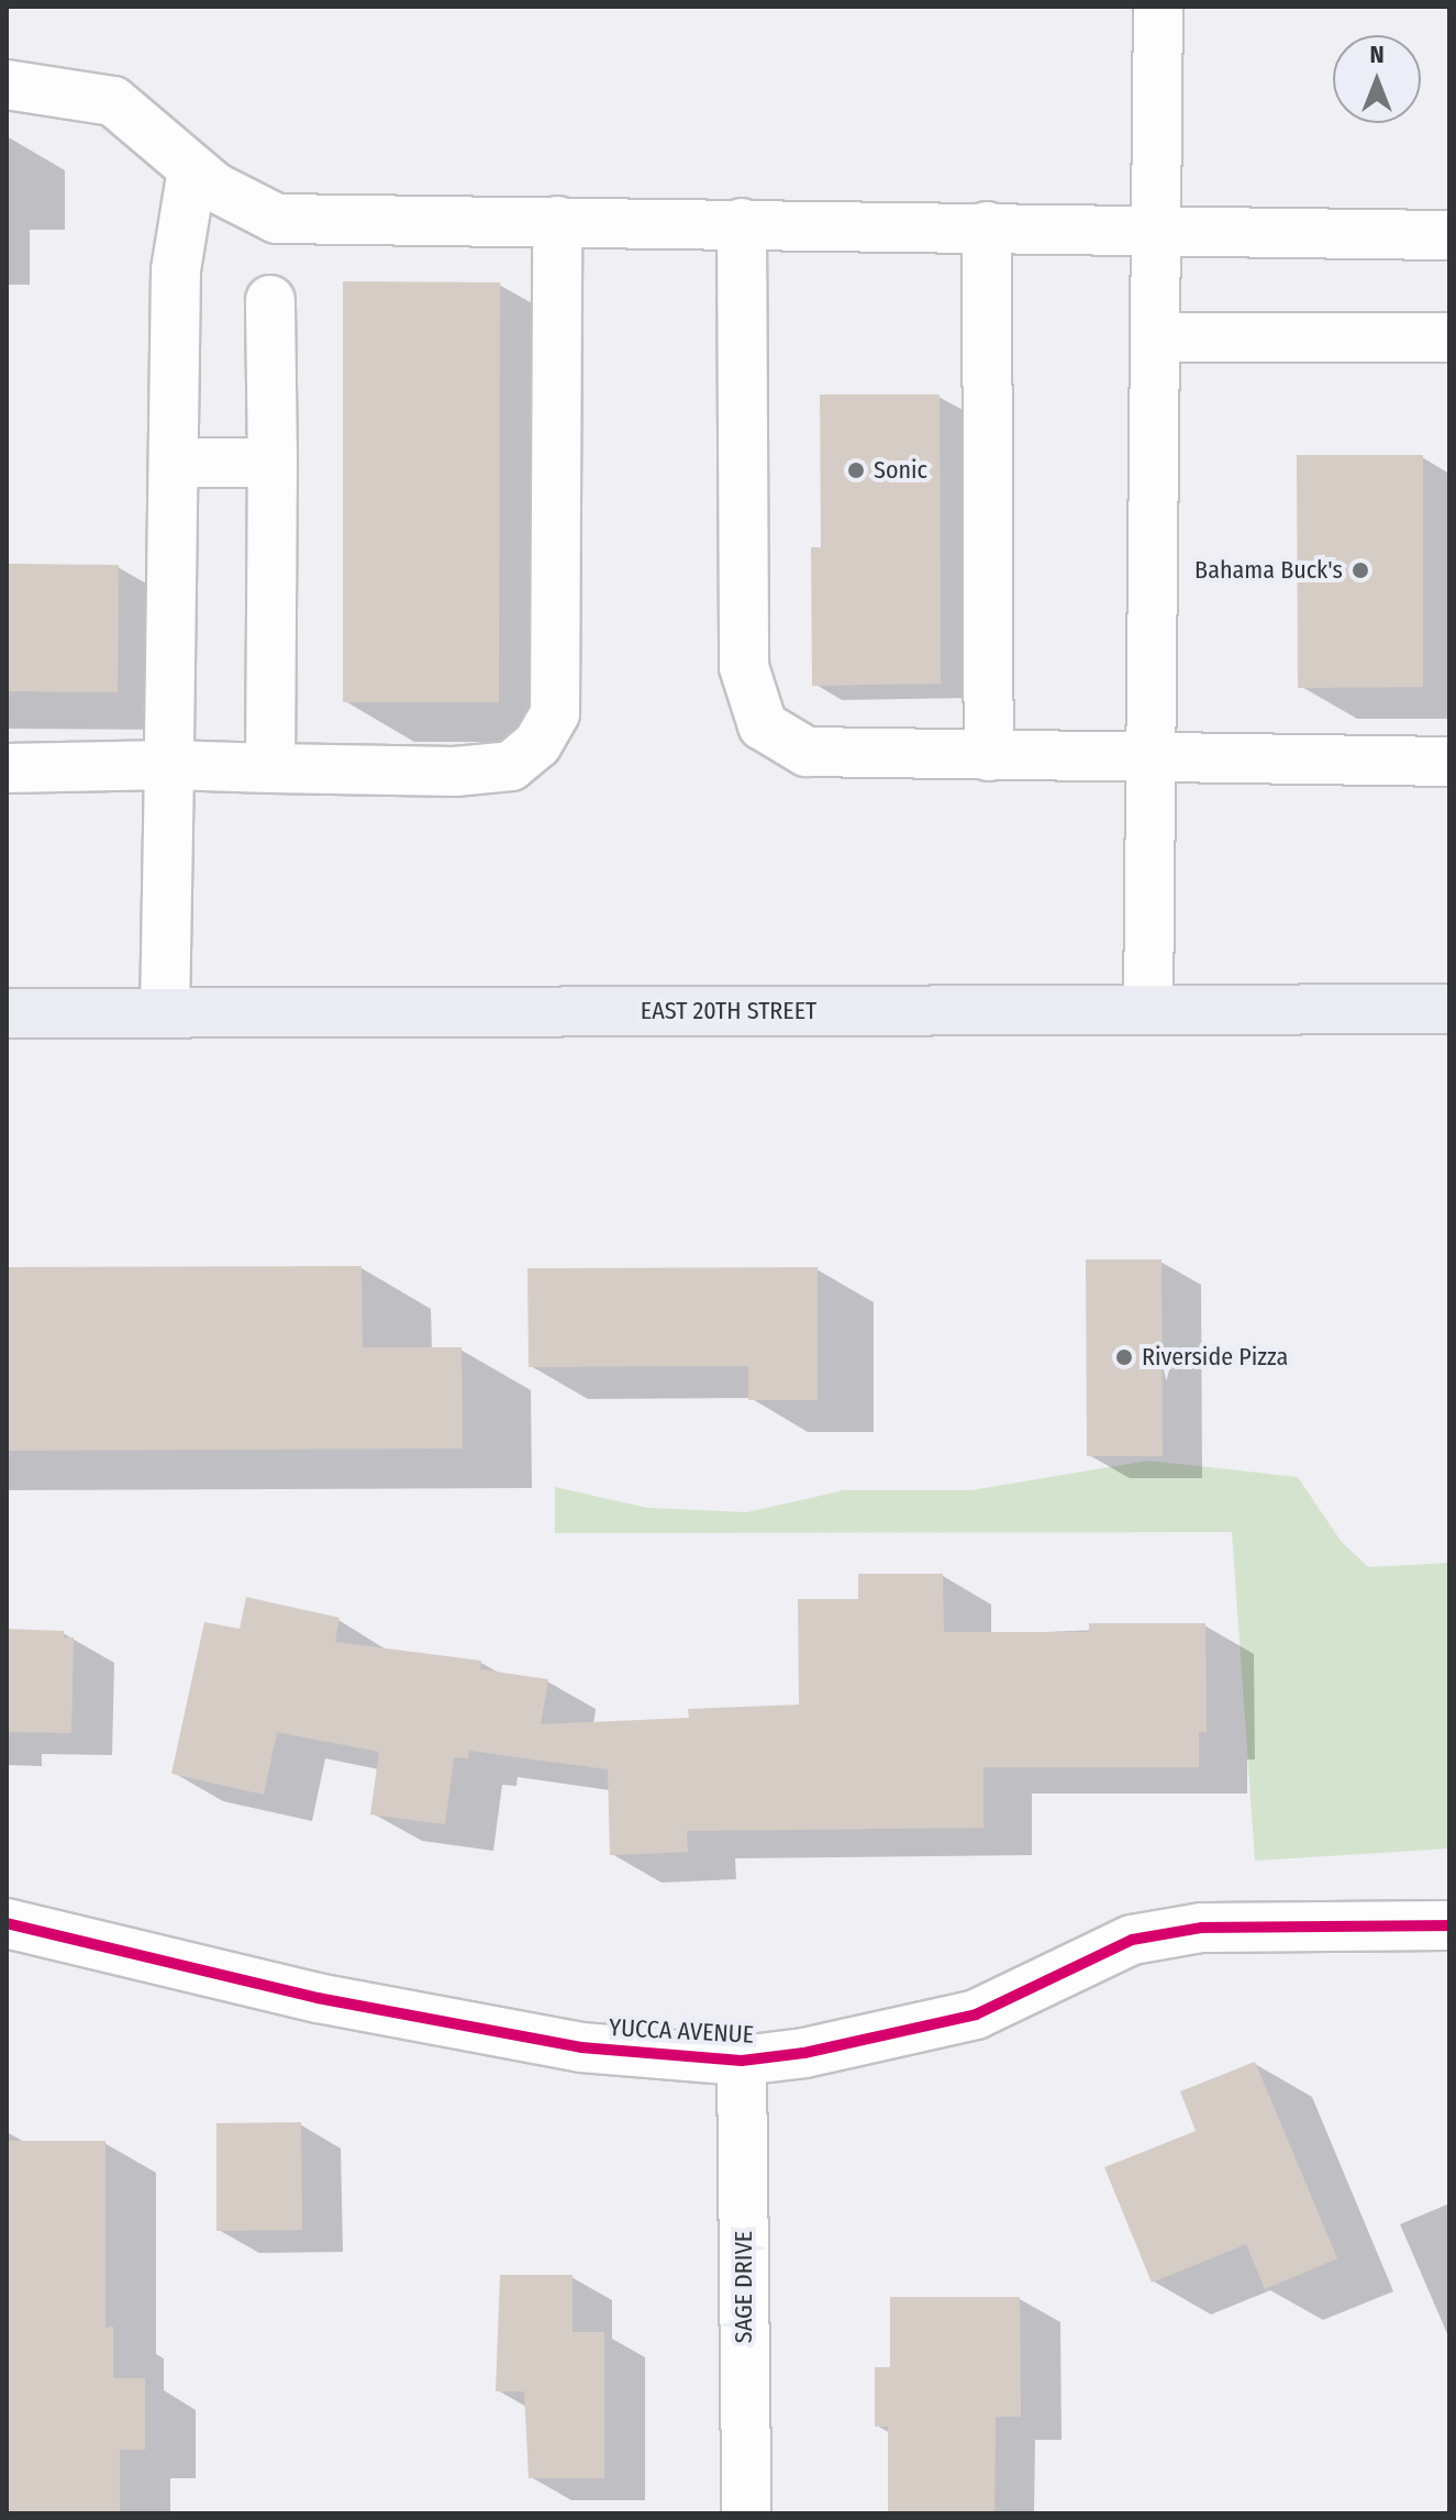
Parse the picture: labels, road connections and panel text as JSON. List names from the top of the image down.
{
  "streets": {
    "main road": ["EAST 20TH STREET"],
    "street": ["YUCCA AVENUE", "SAGE DRIVE"]
  },
  "crossings": [
    ["YUCCA AVENUE", "SAGE DRIVE"]
  ],
  "places": ["Sonic", "Bahama Buck's", "Riverside Pizza"],
  "north": "top"
}
